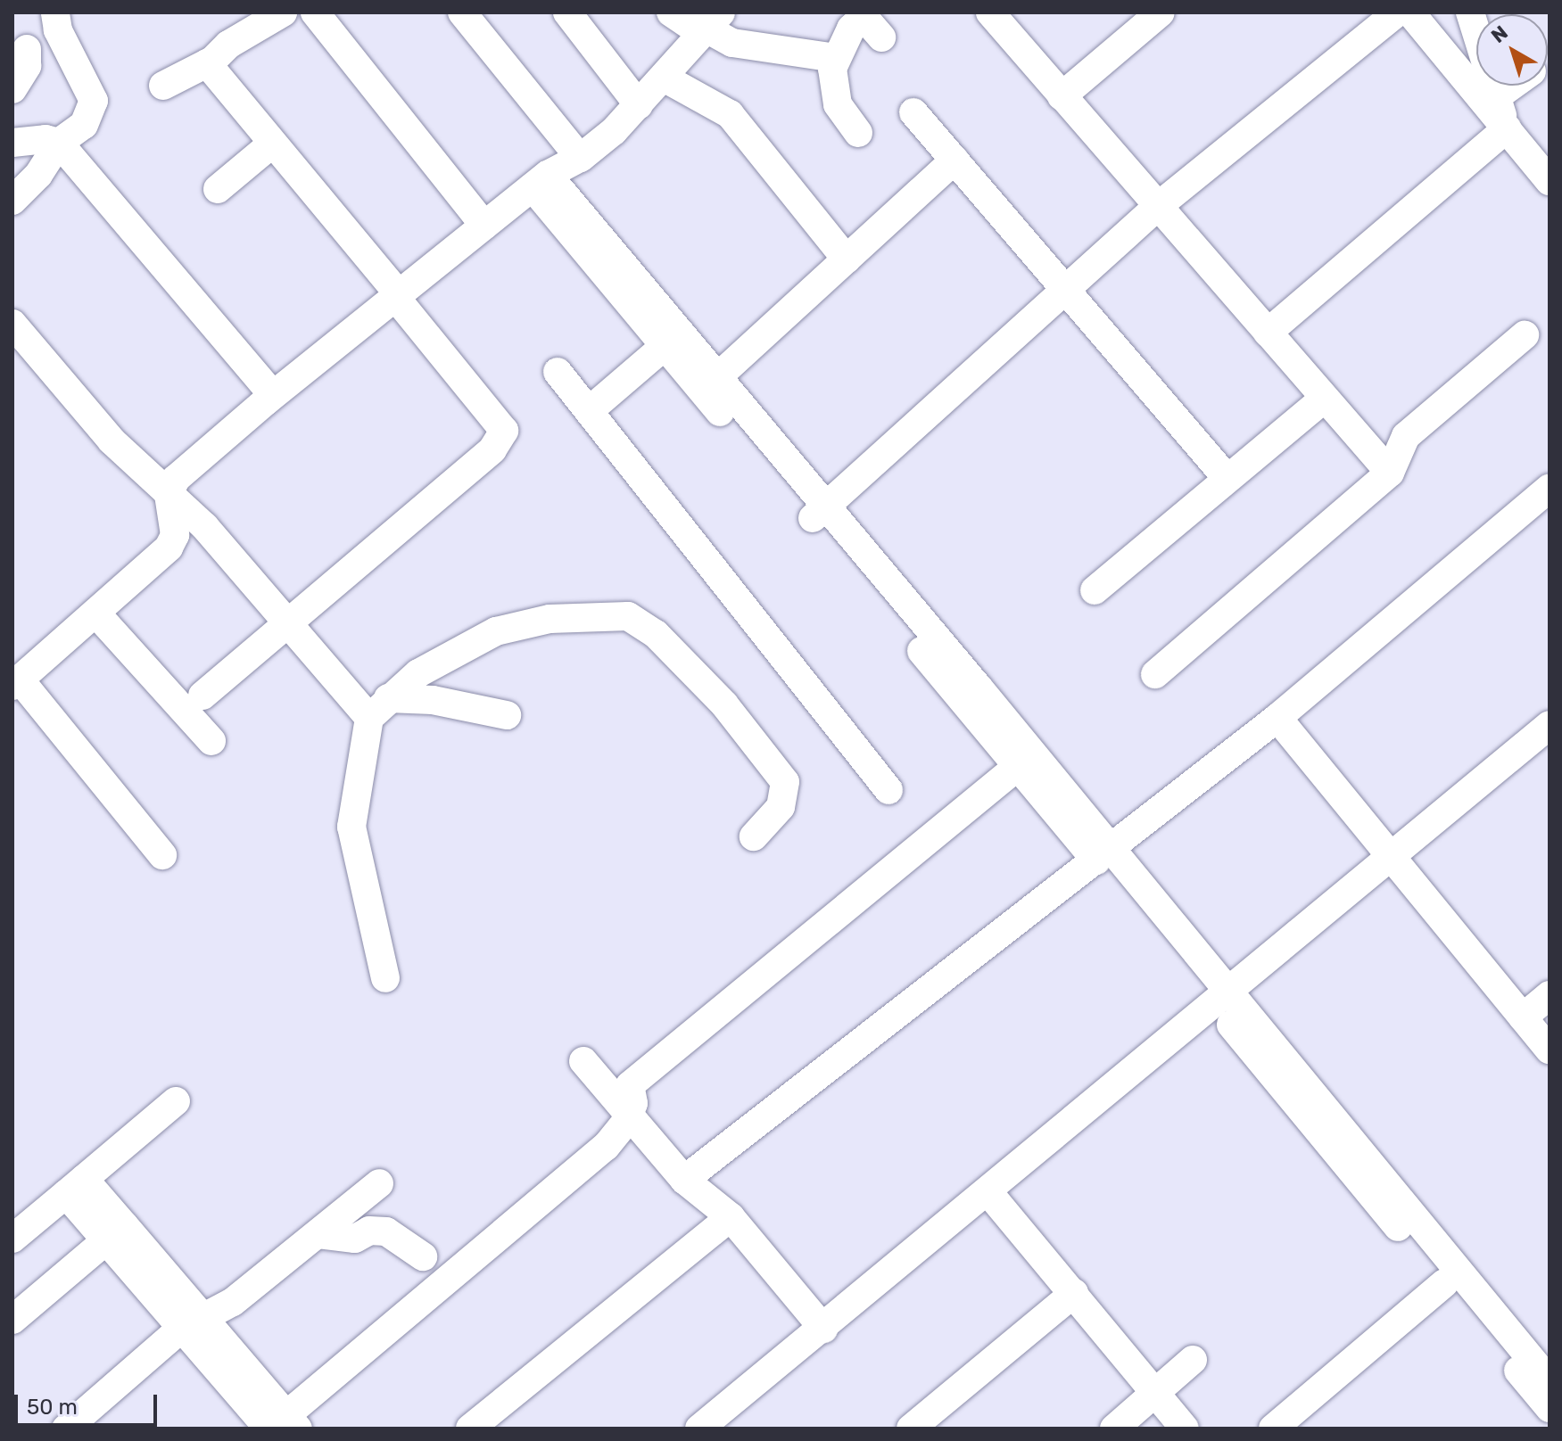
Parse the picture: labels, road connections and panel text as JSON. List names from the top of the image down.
{
  "scale_bar": "50 m",
  "north": "top left"
}
